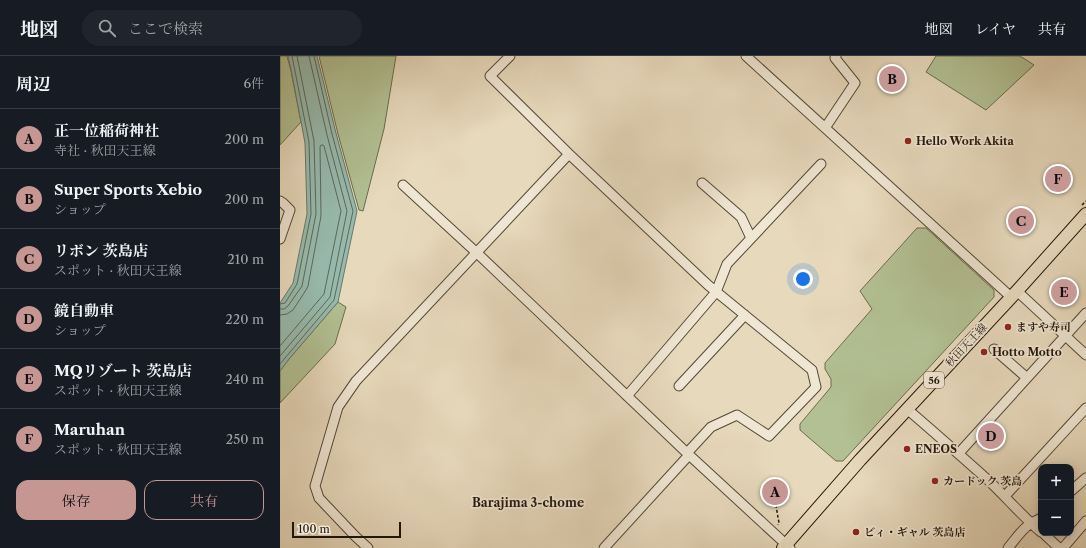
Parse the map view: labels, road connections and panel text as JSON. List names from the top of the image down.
{
  "streets": {
    "main road": ["秋田天王線", "56"]
  },
  "districts": ["Barajima 3-chome"],
  "places": [
    "Hello Work Akita",
    "ますや寿司",
    "Hotto Motto",
    "ENEOS",
    "カードック 茨島",
    "ビィ・ギャル 茨島店"
  ],
  "scale_bar": "100 m",
  "page": {
    "header": "地図",
    "search": "ここで検索",
    "nav": ["地図", "レイヤ", "共有"],
    "heading": ["周辺", "6件"],
    "pins": [
      "B",
      "F",
      "C",
      "E",
      "D",
      "A"
    ],
    "list": [
      {
        "mark": "A",
        "name": "正一位稲荷神社",
        "note": "寺社 · 秋田天王線",
        "value": "200 m"
      },
      {
        "mark": "B",
        "name": "Super Sports Xebio",
        "note": "ショップ",
        "value": "200 m"
      },
      {
        "mark": "C",
        "name": "リボン 茨島店",
        "note": "スポット · 秋田天王線",
        "value": "210 m"
      },
      {
        "mark": "D",
        "name": "鏡自動車",
        "note": "ショップ",
        "value": "220 m"
      },
      {
        "mark": "E",
        "name": "MQリゾート 茨島店",
        "note": "スポット · 秋田天王線",
        "value": "240 m"
      },
      {
        "mark": "F",
        "name": "Maruhan",
        "note": "スポット · 秋田天王線",
        "value": "250 m"
      }
    ],
    "map_buttons": ["+", "−"],
    "buttons": ["保存", "共有"],
    "scale": "100 m"
  }
}
